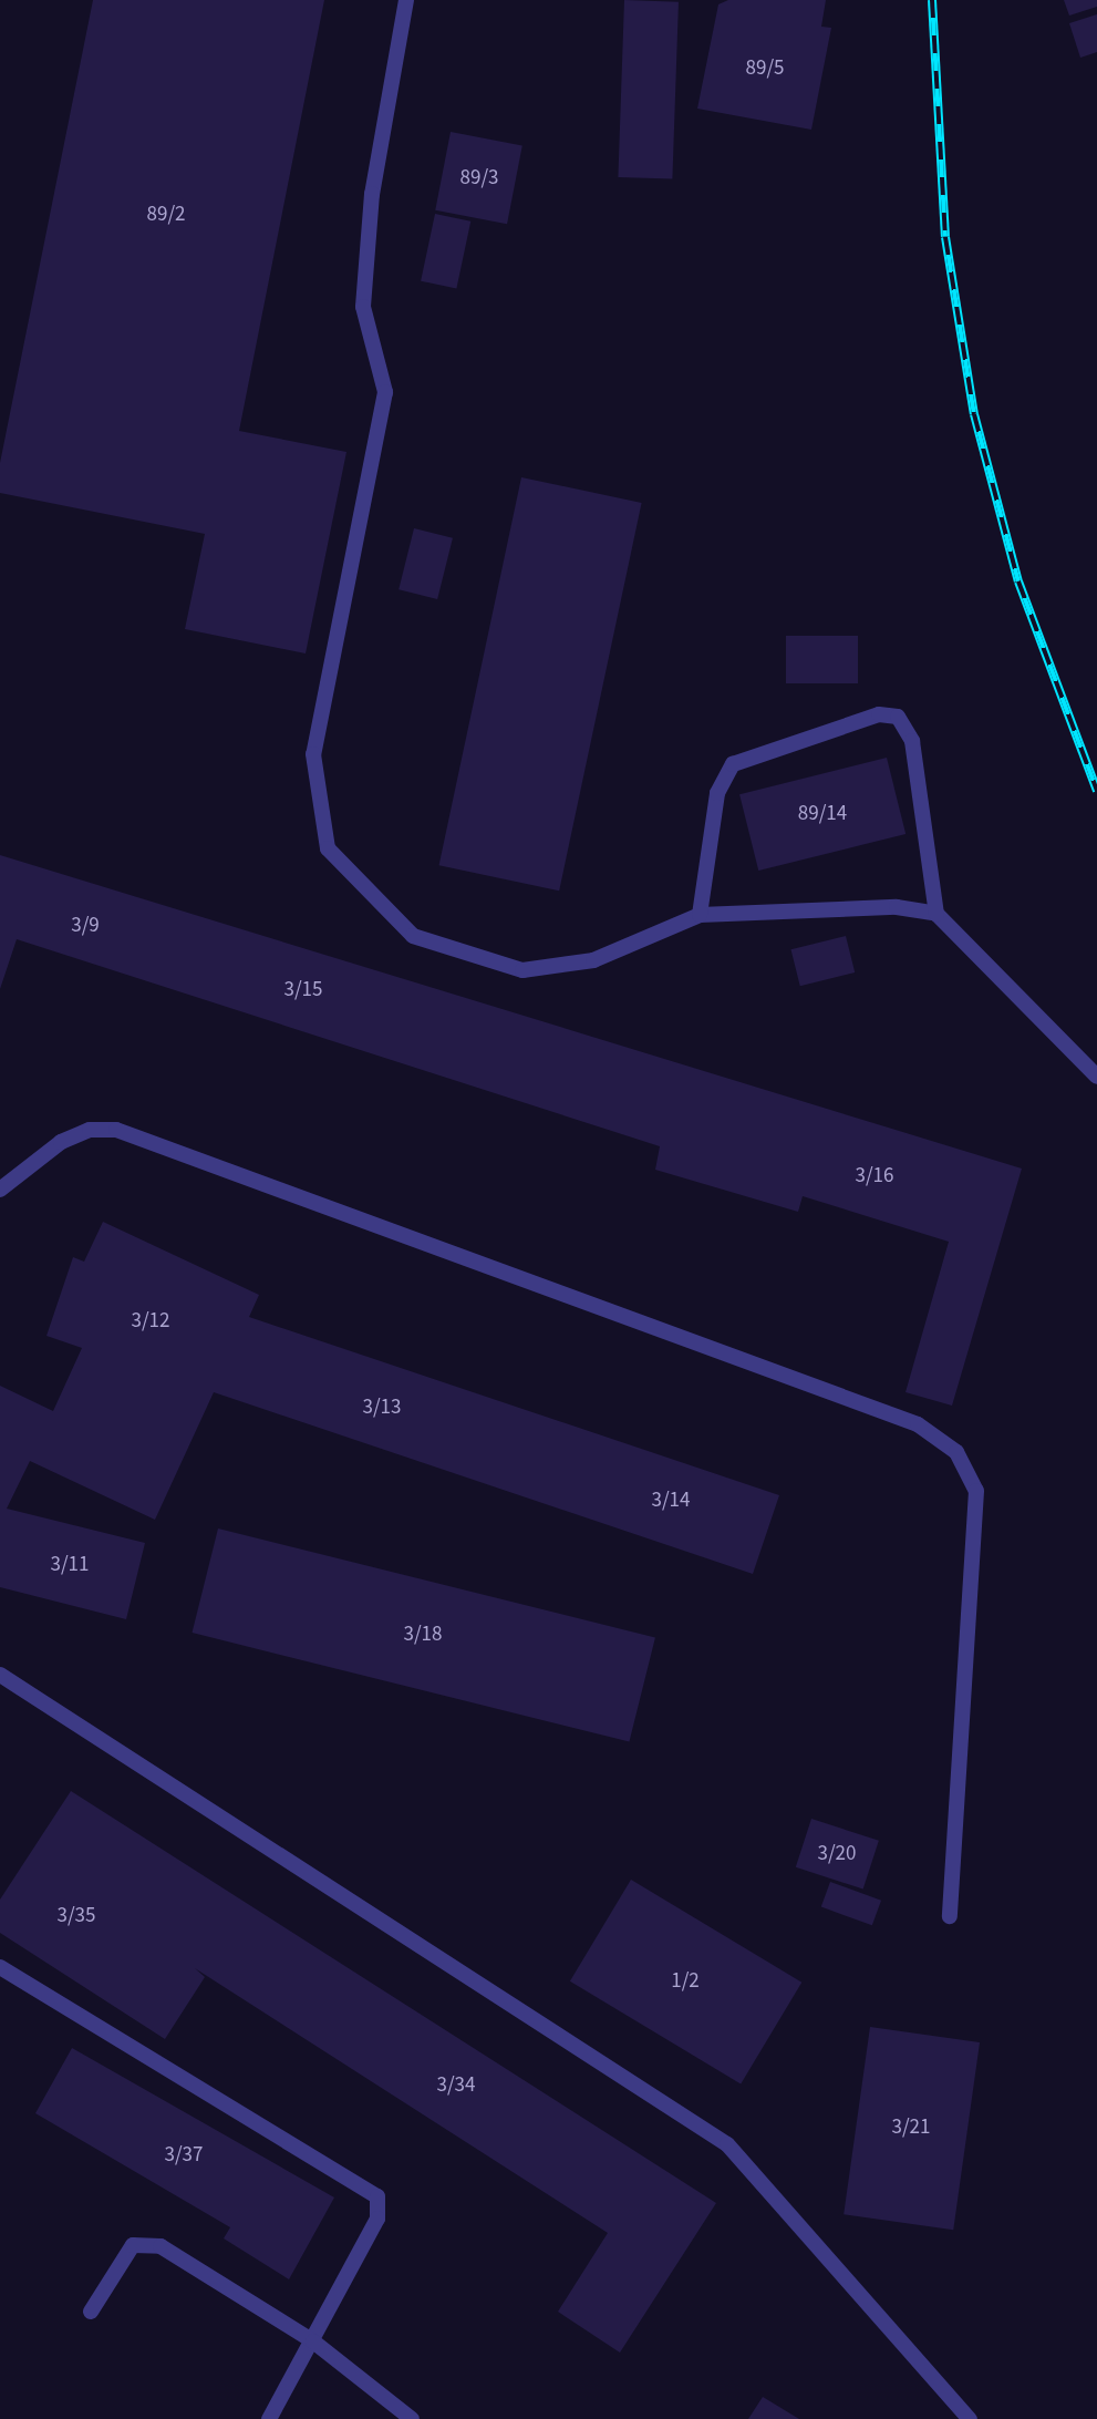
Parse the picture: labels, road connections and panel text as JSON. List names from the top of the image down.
{
  "house_numbers": [
    "89/5",
    "89/3",
    "89/2",
    "89/14",
    "3/9",
    "3/15",
    "3/16",
    "3/12",
    "3/13",
    "3/14",
    "3/11",
    "3/18",
    "3/20",
    "3/35",
    "1/2",
    "3/34",
    "3/21",
    "3/37"
  ]
}
